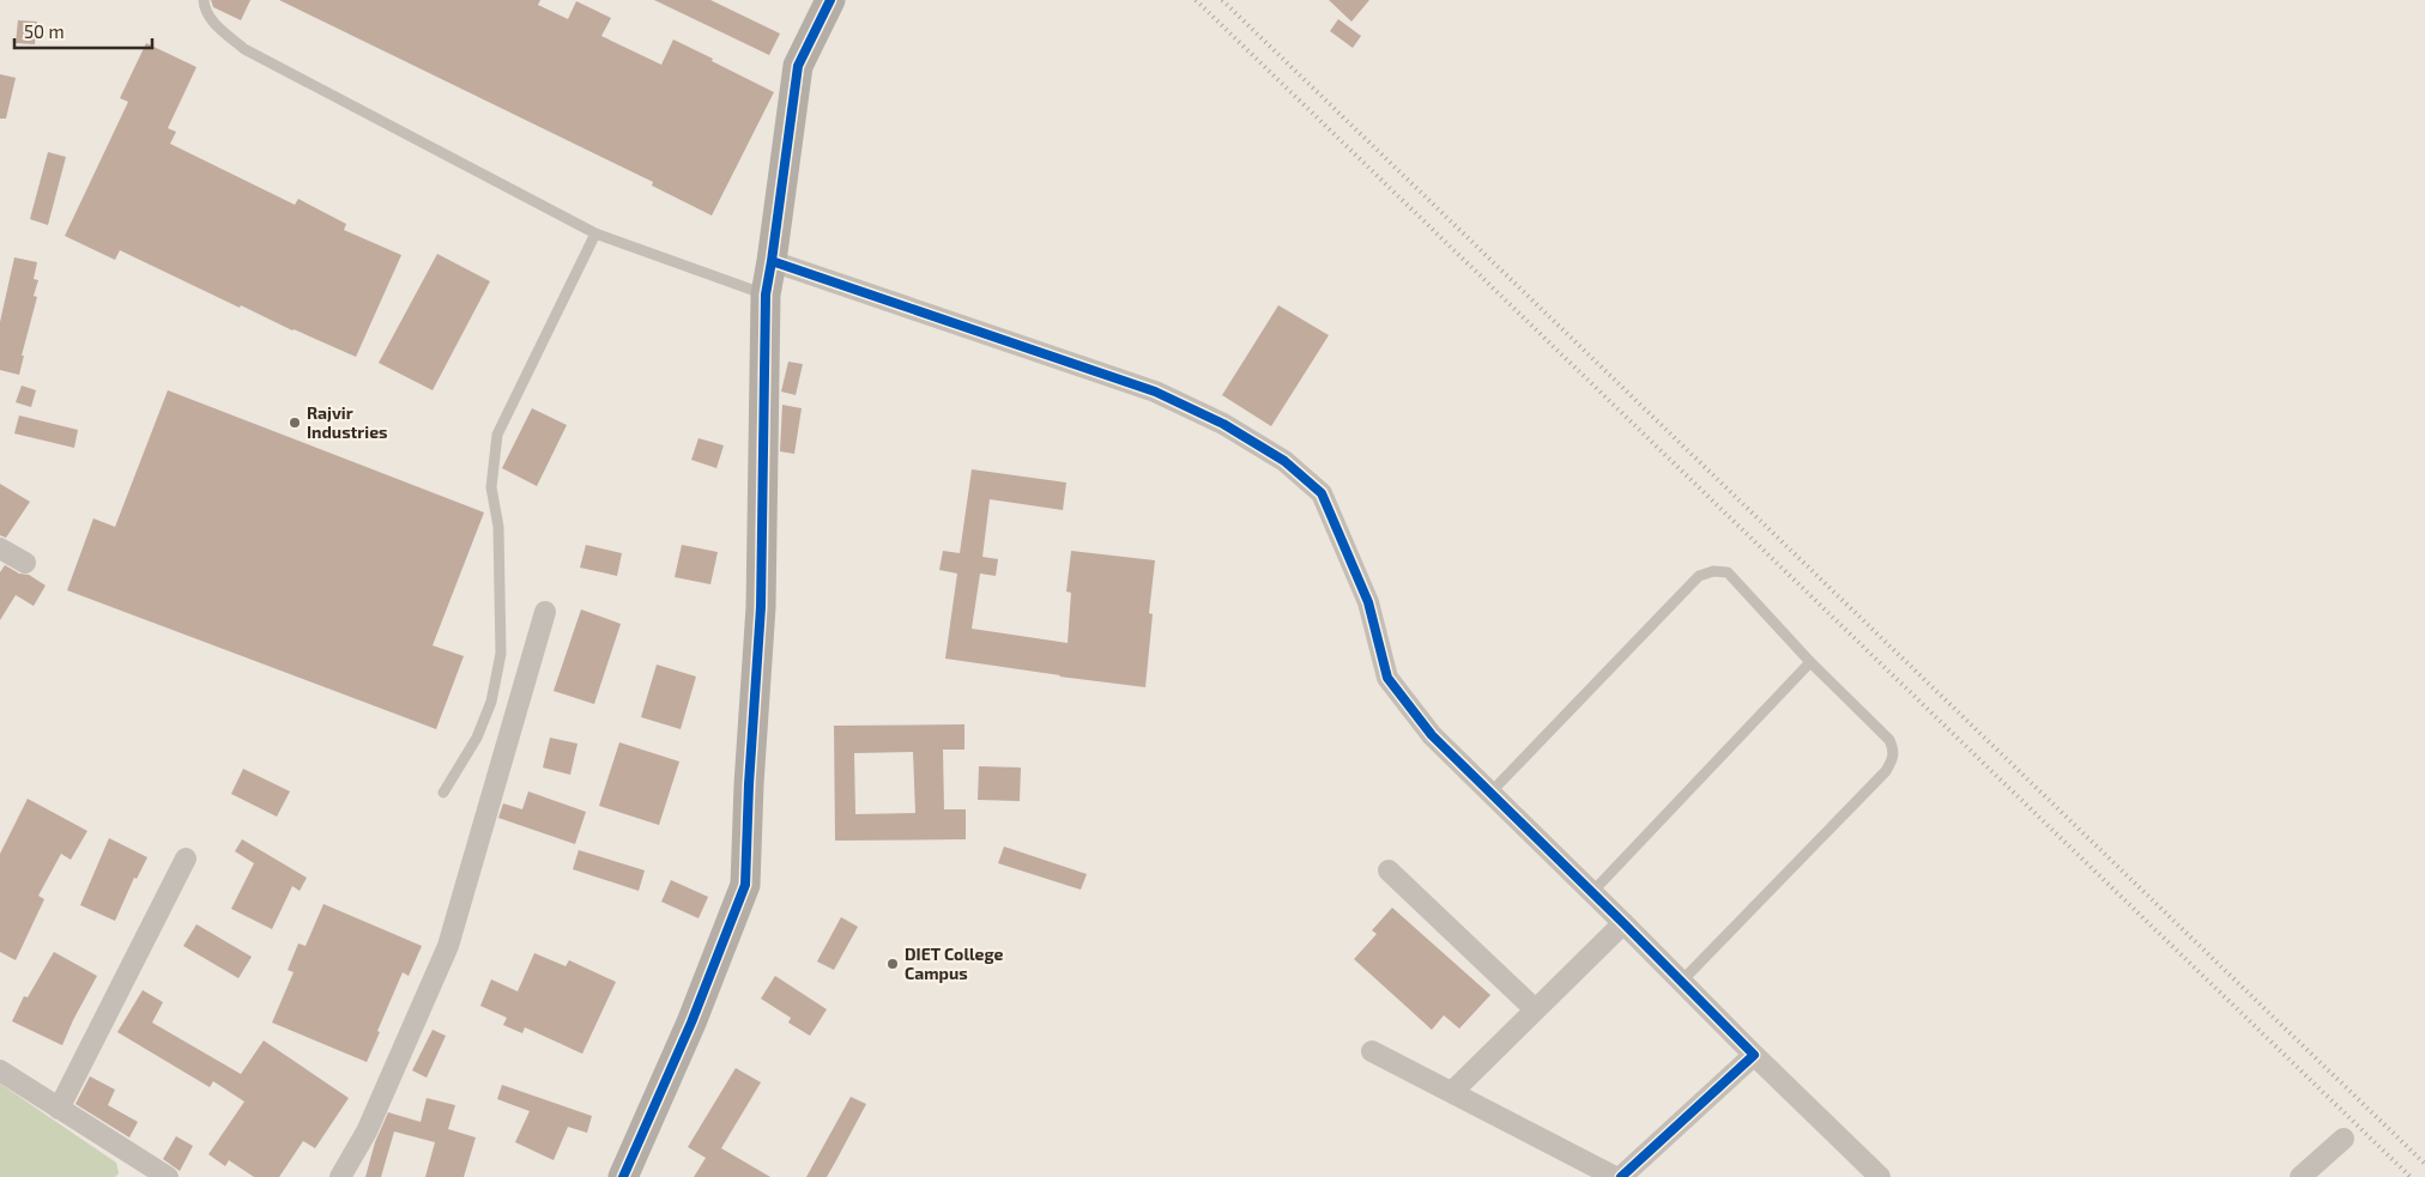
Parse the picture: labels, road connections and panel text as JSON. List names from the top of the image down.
{
  "places": ["Rajvir Industries", "DIET College Campus"],
  "scale_bar": "50 m"
}
